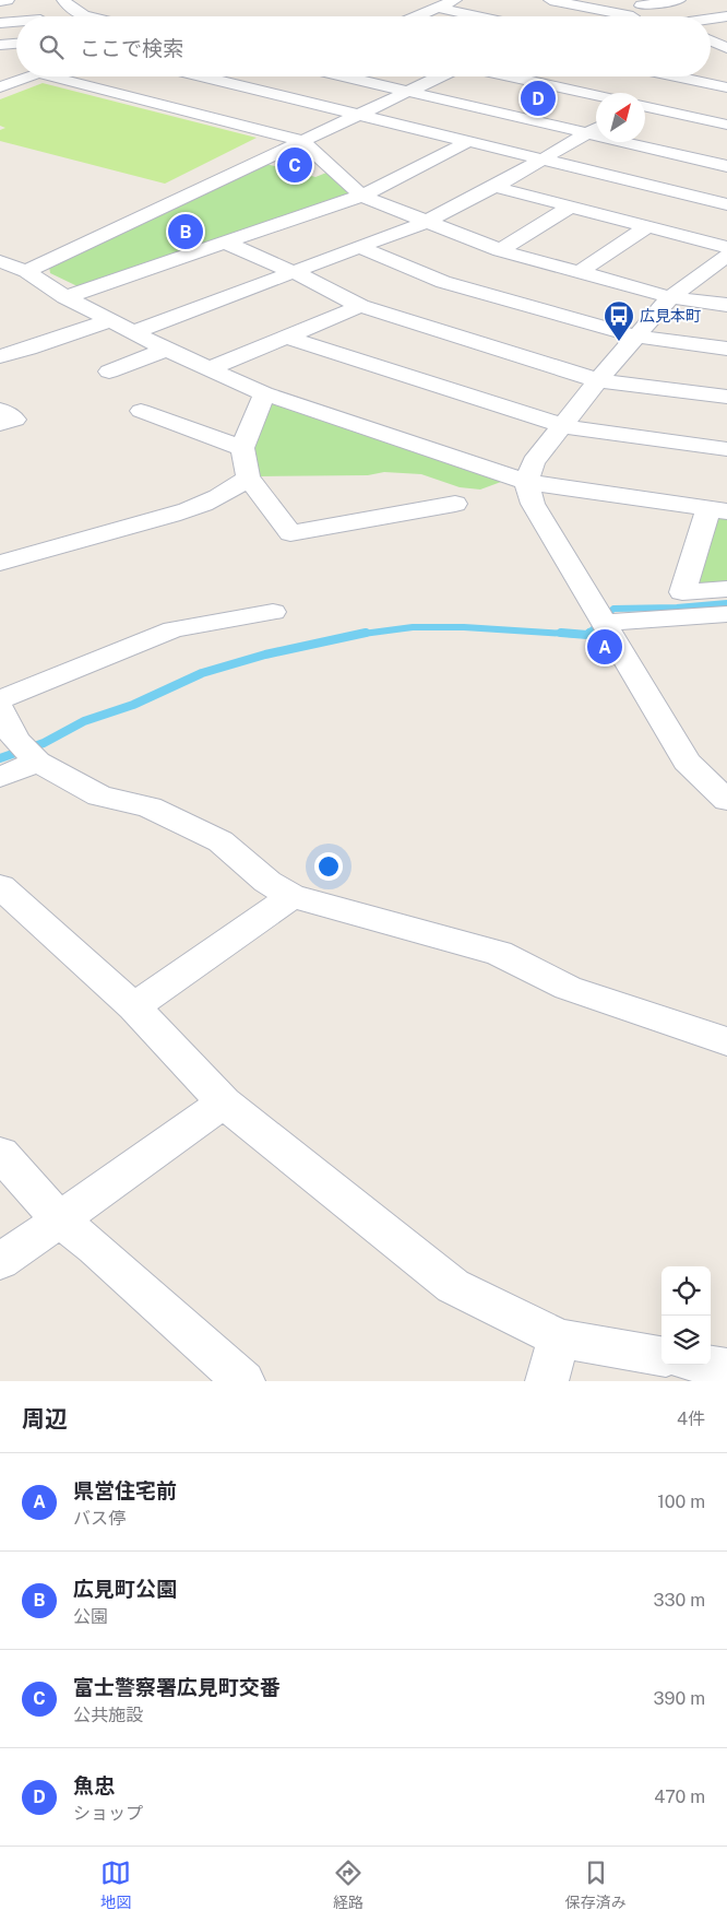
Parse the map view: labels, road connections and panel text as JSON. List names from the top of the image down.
{
  "places": {
    "bus stop": ["広見本町"]
  },
  "north": "top right",
  "page": {
    "search": "ここで検索",
    "pins": [
      "D",
      "C",
      "B",
      "A"
    ],
    "heading": ["周辺", "4件"],
    "list": [
      {
        "mark": "A",
        "name": "県営住宅前",
        "note": "バス停",
        "value": "100 m"
      },
      {
        "mark": "B",
        "name": "広見町公園",
        "note": "公園",
        "value": "330 m"
      },
      {
        "mark": "C",
        "name": "富士警察署広見町交番",
        "note": "公共施設",
        "value": "390 m"
      },
      {
        "mark": "D",
        "name": "魚忠",
        "note": "ショップ",
        "value": "470 m"
      }
    ],
    "nav": ["地図", "経路", "保存済み"]
  }
}
